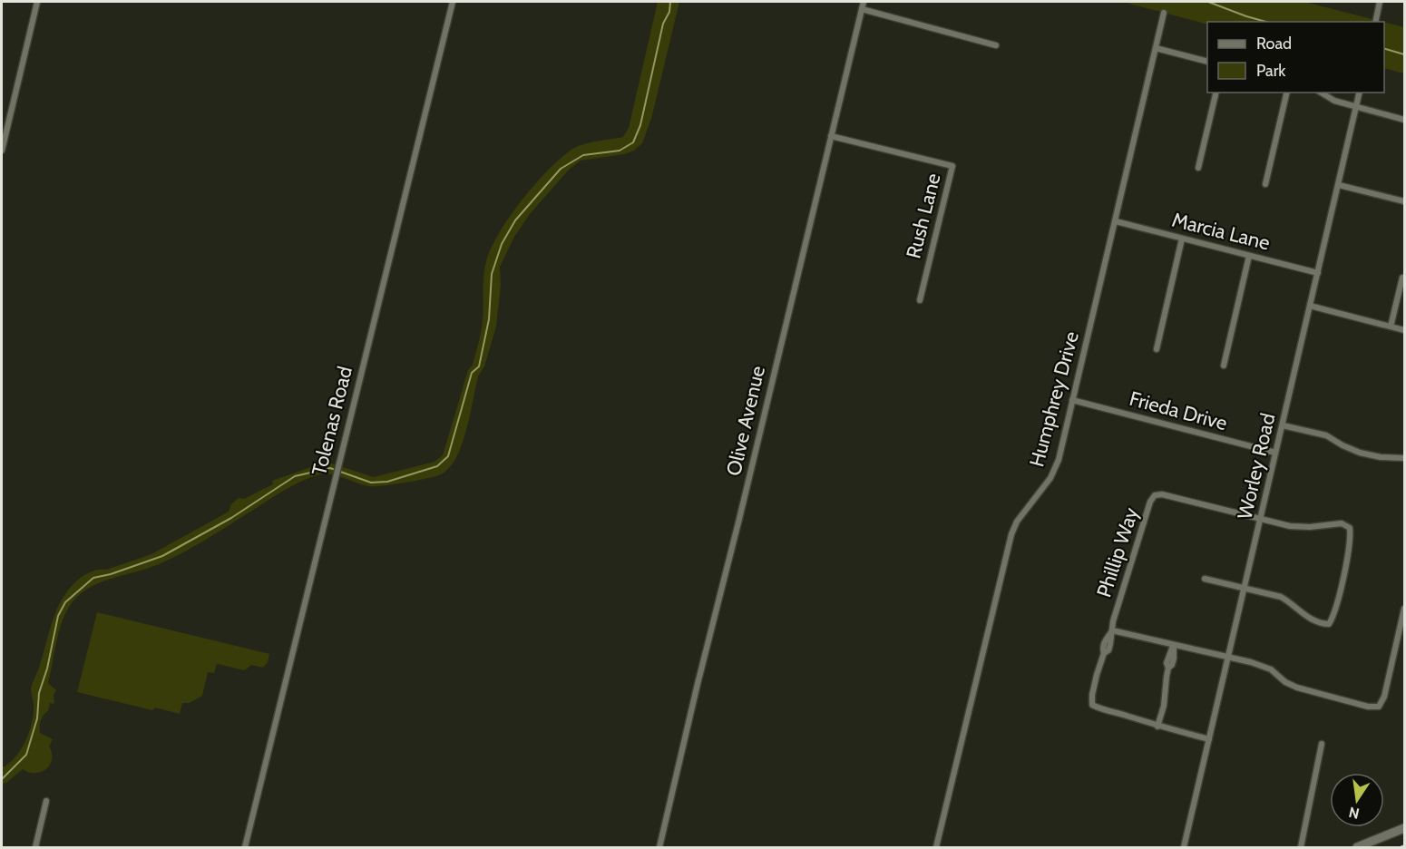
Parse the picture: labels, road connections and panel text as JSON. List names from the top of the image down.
{
  "streets": {
    "street": [
      "Rush Lane",
      "Marcia Lane",
      "Humphrey Drive",
      "Frieda Drive",
      "Tolenas Road",
      "Olive Avenue",
      "Worley Road",
      "Phillip Way"
    ]
  },
  "crossings": [
    ["Rush Lane", "Olive Avenue"],
    ["Marcia Lane", "Humphrey Drive"],
    ["Marcia Lane", "Worley Road"],
    ["Humphrey Drive", "Frieda Drive"],
    ["Frieda Drive", "Worley Road"],
    ["Worley Road", "Phillip Way"]
  ],
  "legend": ["Road", "Park"],
  "north": "bottom"
}
